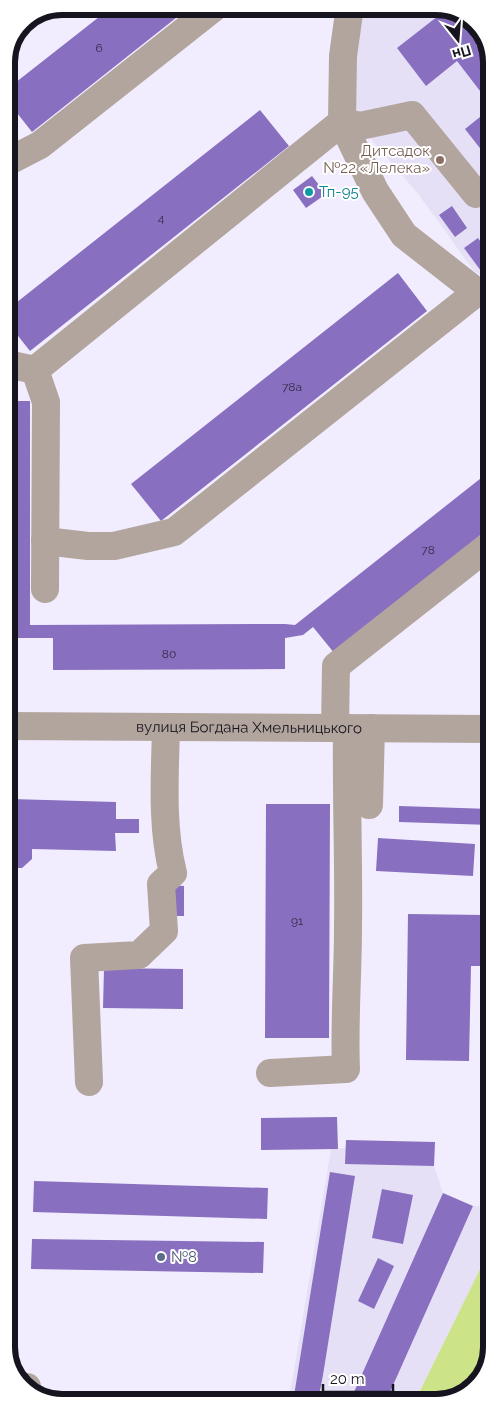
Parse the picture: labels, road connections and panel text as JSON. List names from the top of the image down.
{
  "streets": {
    "street": ["вулиця Богдана Хмельницького"]
  },
  "places": ["Дитсадок №22 «Лелека»", "Тп-95", "№8"],
  "house_numbers": [
    "6",
    "4",
    "78а",
    "78",
    "80",
    "91"
  ],
  "scale_bar": "20 m",
  "north": "bottom"
}
